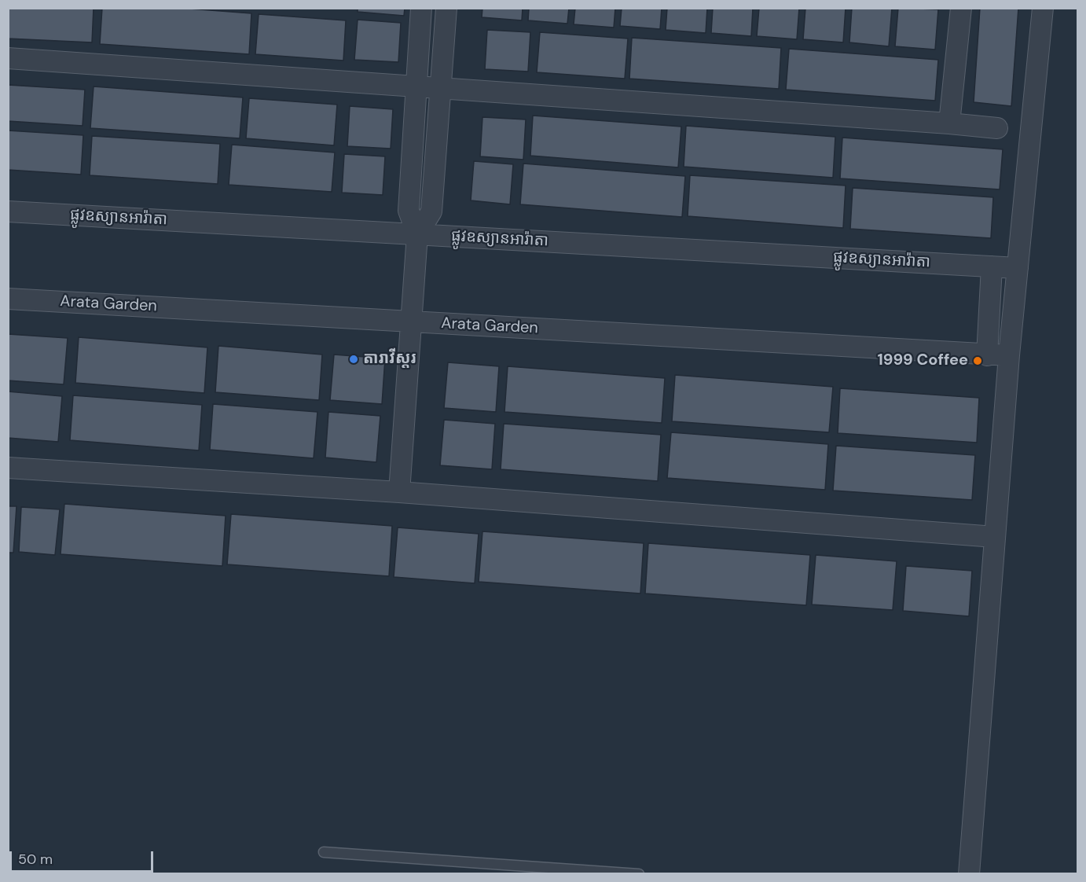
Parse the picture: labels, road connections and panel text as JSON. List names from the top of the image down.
{
  "streets": {
    "street": ["ផ្លូវឧស្យានអារ៉ាតា", "Arata Garden"]
  },
  "places": ["តារាវីស្តរ", "1999 Coffee"],
  "scale_bar": "50 m"
}
